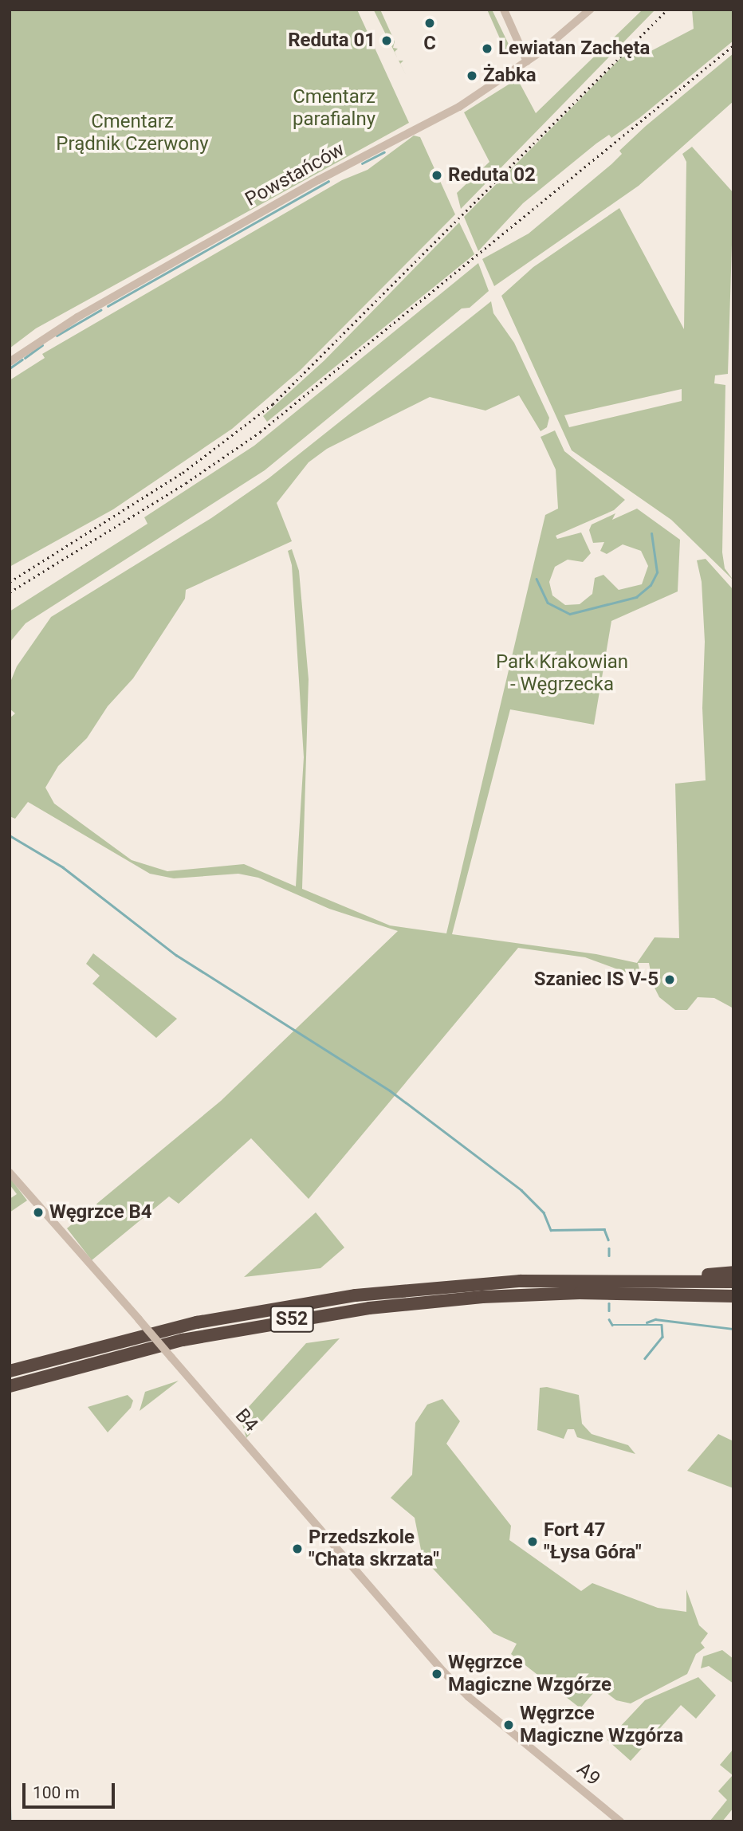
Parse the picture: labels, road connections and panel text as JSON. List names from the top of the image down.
{
  "streets": {
    "highway": ["S52"],
    "street": ["Powstańców", "B4", "A9"]
  },
  "crossings": [
    ["B4", "A9"]
  ],
  "parks": ["Cmentarz parafialny", "Cmentarz Prądnik Czerwony", "Park Krakowian - Węgrzecka"],
  "places": [
    "C",
    "Reduta 01",
    "Lewiatan Zachęta",
    "Żabka",
    "Reduta 02",
    "Szaniec IS V-5",
    "Węgrzce B4",
    "Fort 47 \"Łysa Góra\"",
    "Przedszkole \"Chata skrzata\"",
    "Węgrzce Magiczne Wzgórze",
    "Węgrzce Magiczne Wzgórza"
  ],
  "scale_bar": "100 m"
}
